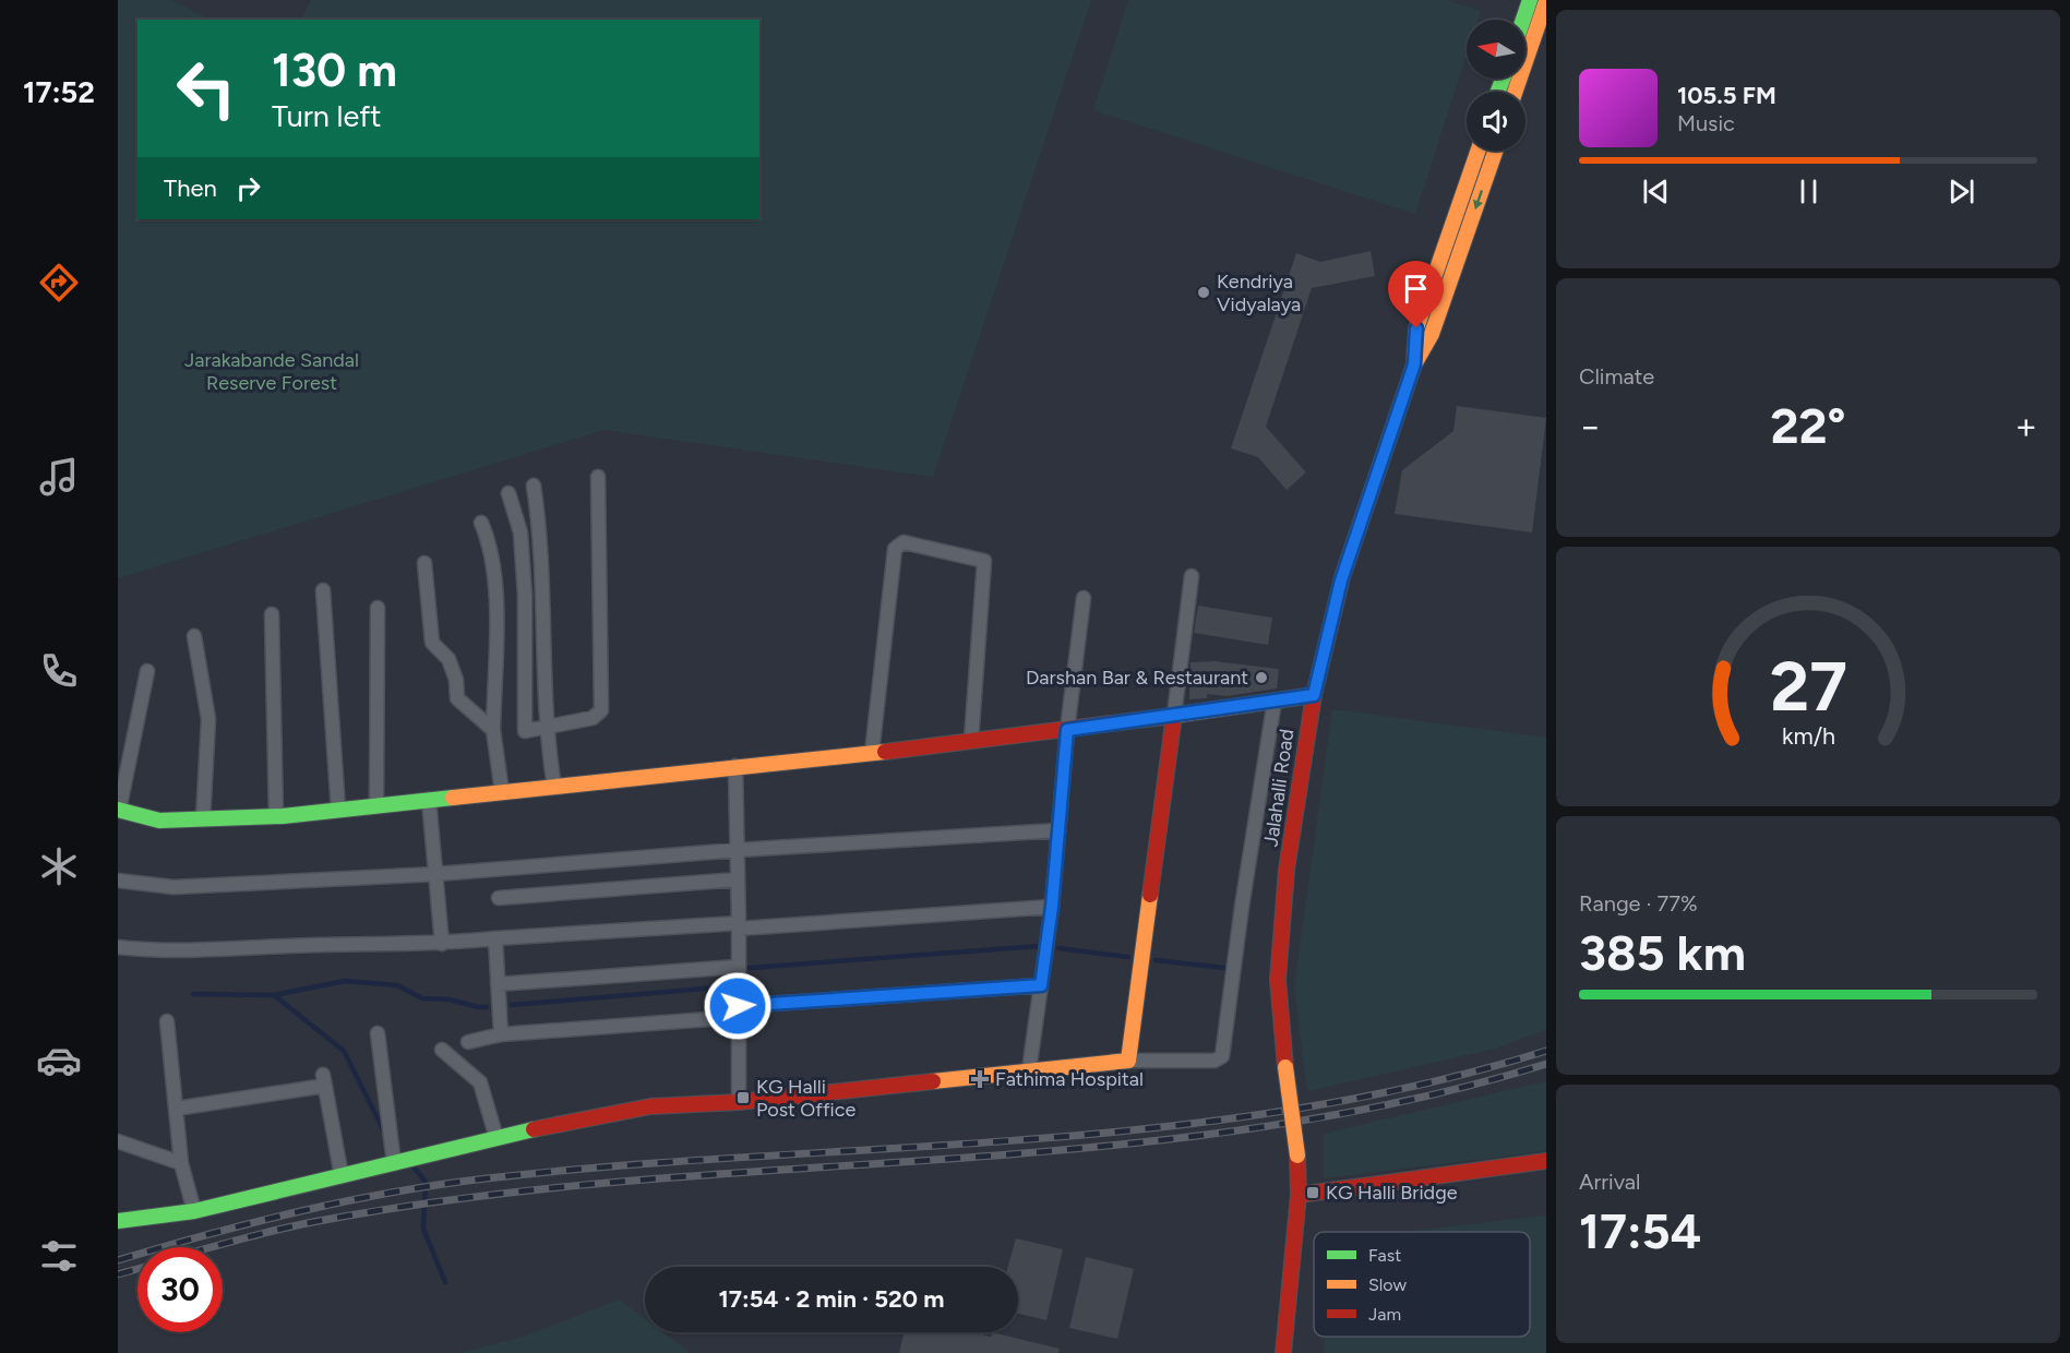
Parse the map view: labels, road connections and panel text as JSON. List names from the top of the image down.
{
  "streets": {
    "main road": ["Jalahalli Road"]
  },
  "parks": ["Jarakabande Sandal Reserve Forest"],
  "places": {
    "other": ["Kendriya Vidyalaya", "Darshan Bar & Restaurant"],
    "health": ["Fathima Hospital"],
    "transit": ["KG Halli Post Office", "KG Halli Bridge"]
  },
  "legend": ["Fast", "Slow", "Jam"],
  "north": "left",
  "page": {
    "tabs": "17:52",
    "turn": ["130 m", "Turn left"],
    "song": ["105.5 FM", "Music"],
    "then": "Then",
    "tile": [
      "Climate",
      ["Range · 77%", "385 km"],
      ["Arrival", "17:54"]
    ],
    "heat": ["−", "22°", "+"],
    "limit": "30",
    "trip": "17:54 · 2 min · 520 m",
    "gauge": ["27", "km/h"]
  }
}
